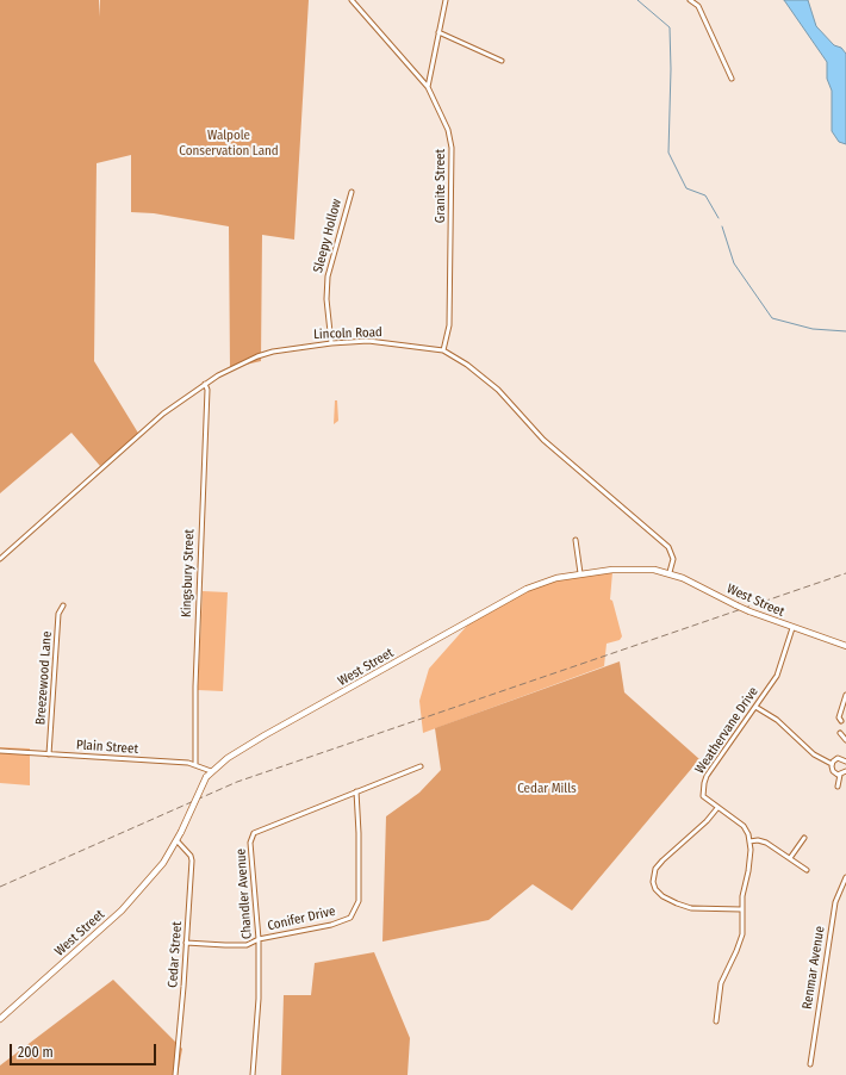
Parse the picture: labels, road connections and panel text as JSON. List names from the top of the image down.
{
  "streets": {
    "main road": ["West Street"],
    "street": [
      "Granite Street",
      "Sleepy Hollow",
      "Lincoln Road",
      "Kingsbury Street",
      "Breezewood Lane",
      "Weathervane Drive",
      "Plain Street",
      "Chandler Avenue",
      "Conifer Drive",
      "Cedar Street",
      "Renmar Avenue"
    ]
  },
  "crossings": [
    ["Granite Street", "Lincoln Road"],
    ["Sleepy Hollow", "Lincoln Road"],
    ["Lincoln Road", "Kingsbury Street"],
    ["Lincoln Road", "West Street"],
    ["Kingsbury Street", "Plain Street"],
    ["West Street", "Weathervane Drive"],
    ["West Street", "Plain Street"],
    ["West Street", "Cedar Street"],
    ["Breezewood Lane", "Plain Street"],
    ["Chandler Avenue", "Conifer Drive"],
    ["Conifer Drive", "Cedar Street"]
  ],
  "parks": ["Walpole Conservation Land", "Cedar Mills"],
  "scale_bar": "200 m"
}
